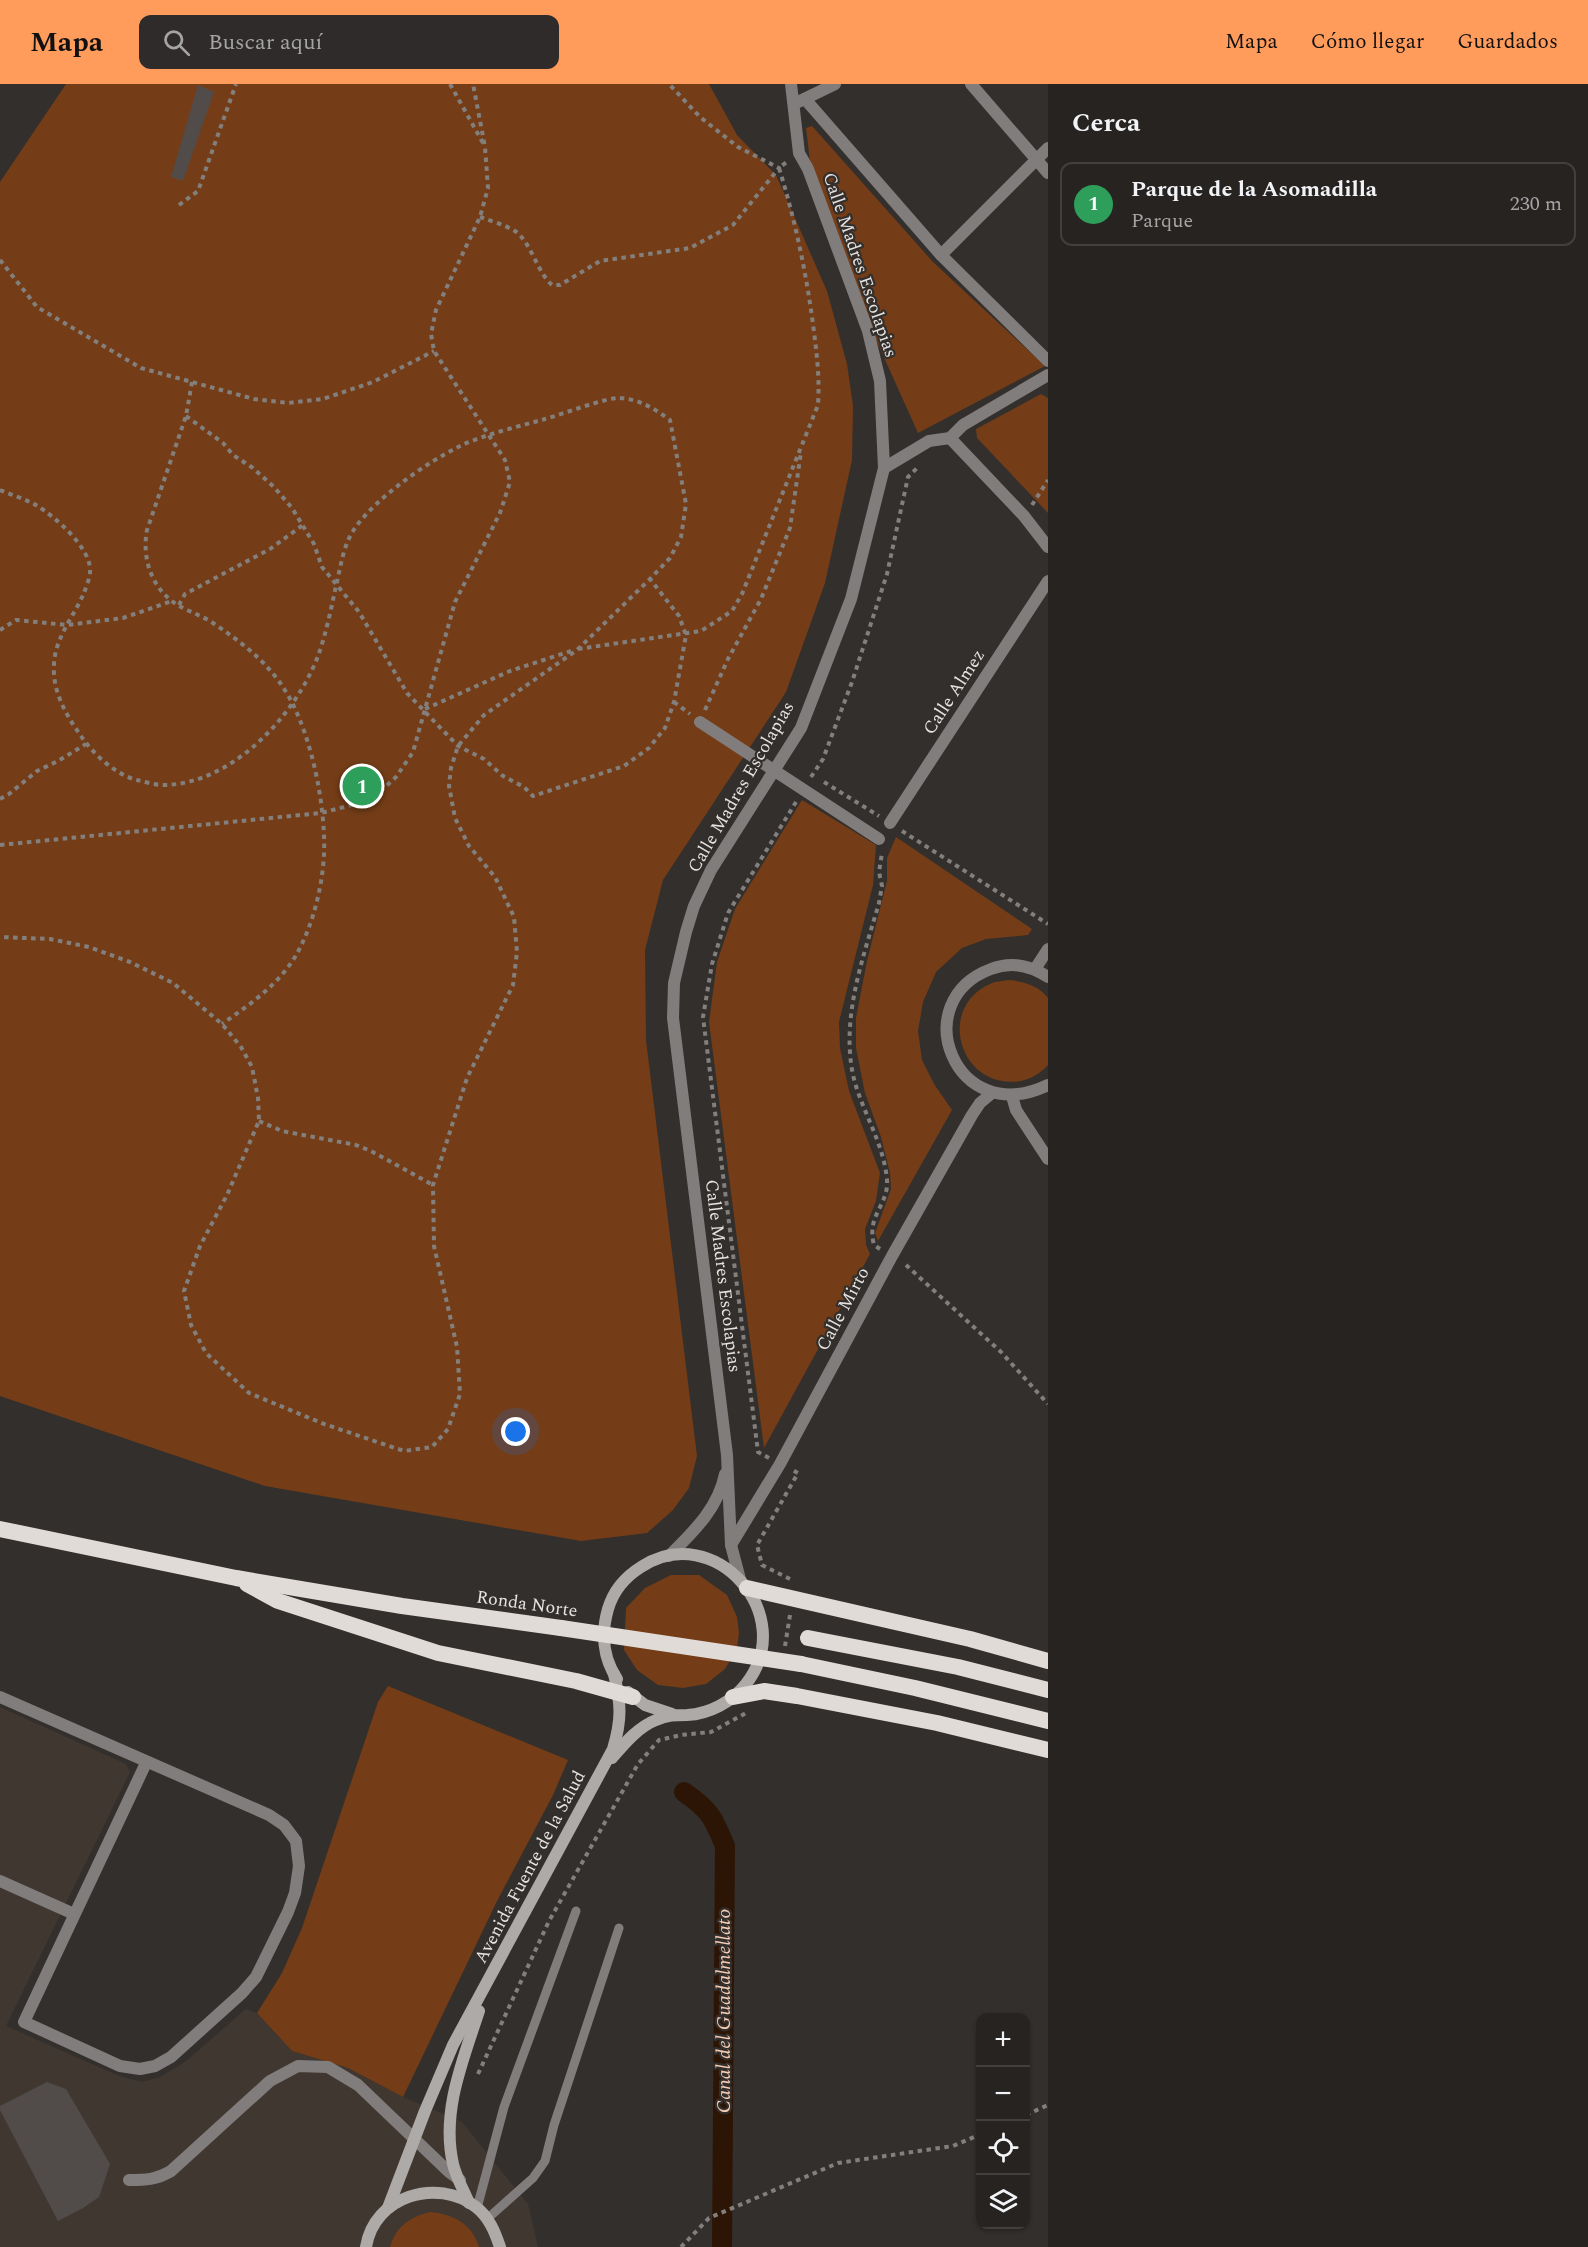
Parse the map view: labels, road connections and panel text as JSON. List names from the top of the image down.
{
  "streets": {
    "highway": ["Ronda Norte"],
    "main road": ["Avenida Fuente de la Salud"],
    "street": ["Calle Madres Escolapias", "Calle Almez", "Calle Mirto"]
  },
  "crossings": [
    ["Calle Madres Escolapias", "Calle Mirto"]
  ],
  "water": ["Canal del Guadalmellato"],
  "page": {
    "header": "Mapa",
    "search": "Buscar aquí",
    "nav": ["Mapa", "Cómo llegar", "Guardados"],
    "heading": "Cerca",
    "list": [
      {
        "mark": "1",
        "name": "Parque de la Asomadilla",
        "note": "Parque",
        "value": "230 m"
      }
    ],
    "pins": "1",
    "map_buttons": ["+", "−"]
  }
}
